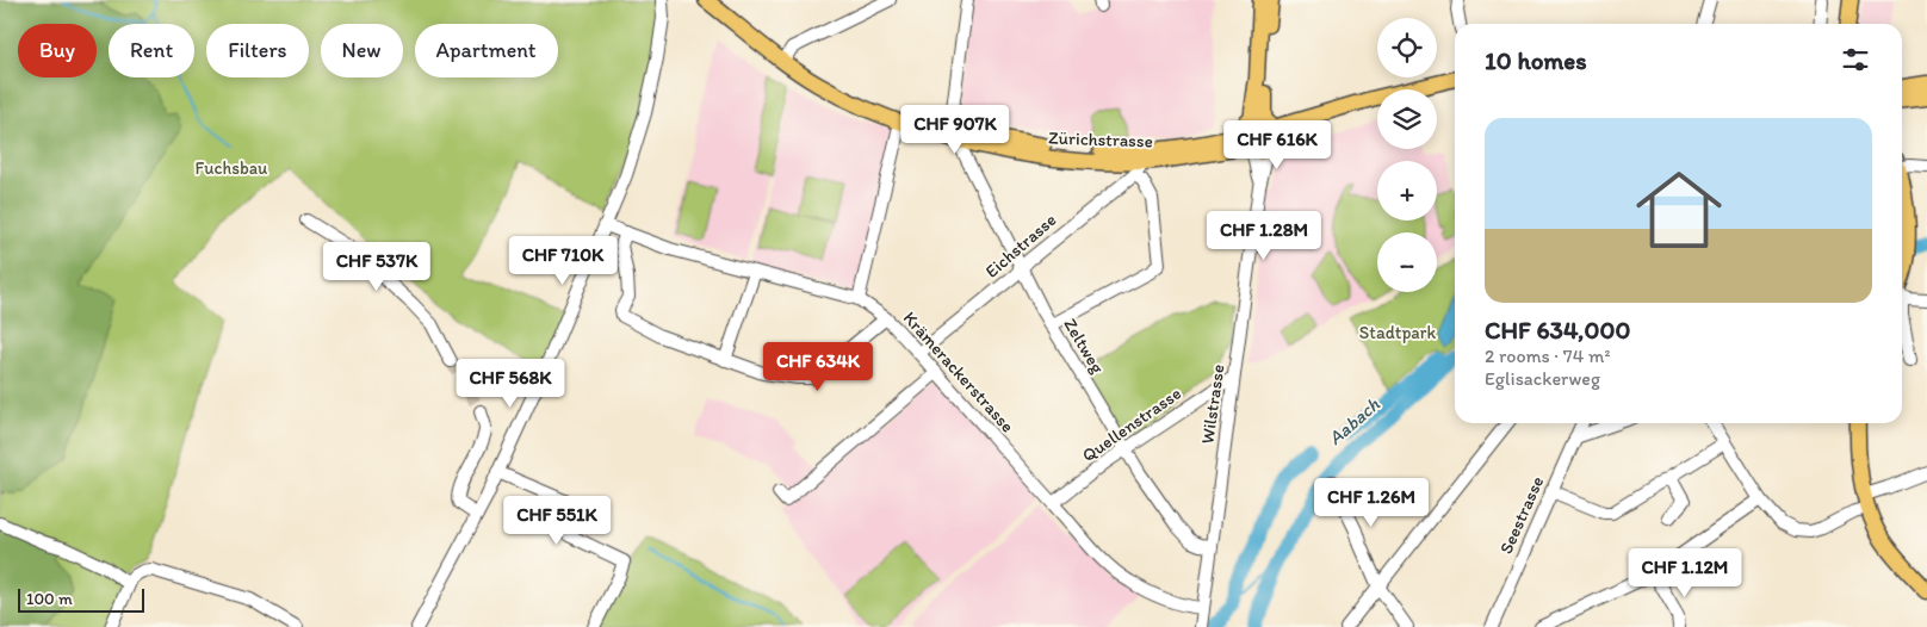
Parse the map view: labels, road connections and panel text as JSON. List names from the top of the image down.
{
  "streets": {
    "main road": ["Zürichstrasse"],
    "street": [
      "Eichstrasse",
      "Zeltweg",
      "Krämerackerstrasse",
      "Wilstrasse",
      "Quellenstrasse",
      "Seestrasse"
    ]
  },
  "crossings": [
    ["Zürichstrasse", "Eichstrasse"],
    ["Zürichstrasse", "Zeltweg"],
    ["Zürichstrasse", "Wilstrasse"],
    ["Eichstrasse", "Zeltweg"],
    ["Eichstrasse", "Krämerackerstrasse"],
    ["Zeltweg", "Wilstrasse"],
    ["Zeltweg", "Quellenstrasse"],
    ["Krämerackerstrasse", "Wilstrasse"],
    ["Krämerackerstrasse", "Quellenstrasse"],
    ["Wilstrasse", "Quellenstrasse"]
  ],
  "water": ["Aabach"],
  "parks": ["Fuchsbau", "Stadtpark"],
  "scale_bar": "100 m",
  "page": {
    "map_buttons": ["+", "−"],
    "chip": [
      "Buy",
      "Rent",
      "Filters",
      "New",
      "Apartment"
    ],
    "heading": "10 homes",
    "list": [
      {
        "name": "CHF 634,000",
        "note": "2 rooms · 74 m² · Eglisackerweg"
      }
    ],
    "price": [
      "CHF 907K",
      "CHF 616K",
      "CHF 1.28M",
      "CHF 710K",
      "CHF 537K",
      "CHF 634K",
      "CHF 568K",
      "CHF 1.26M",
      "CHF 551K",
      "CHF 1.12M"
    ],
    "scale": "100 m"
  }
}
